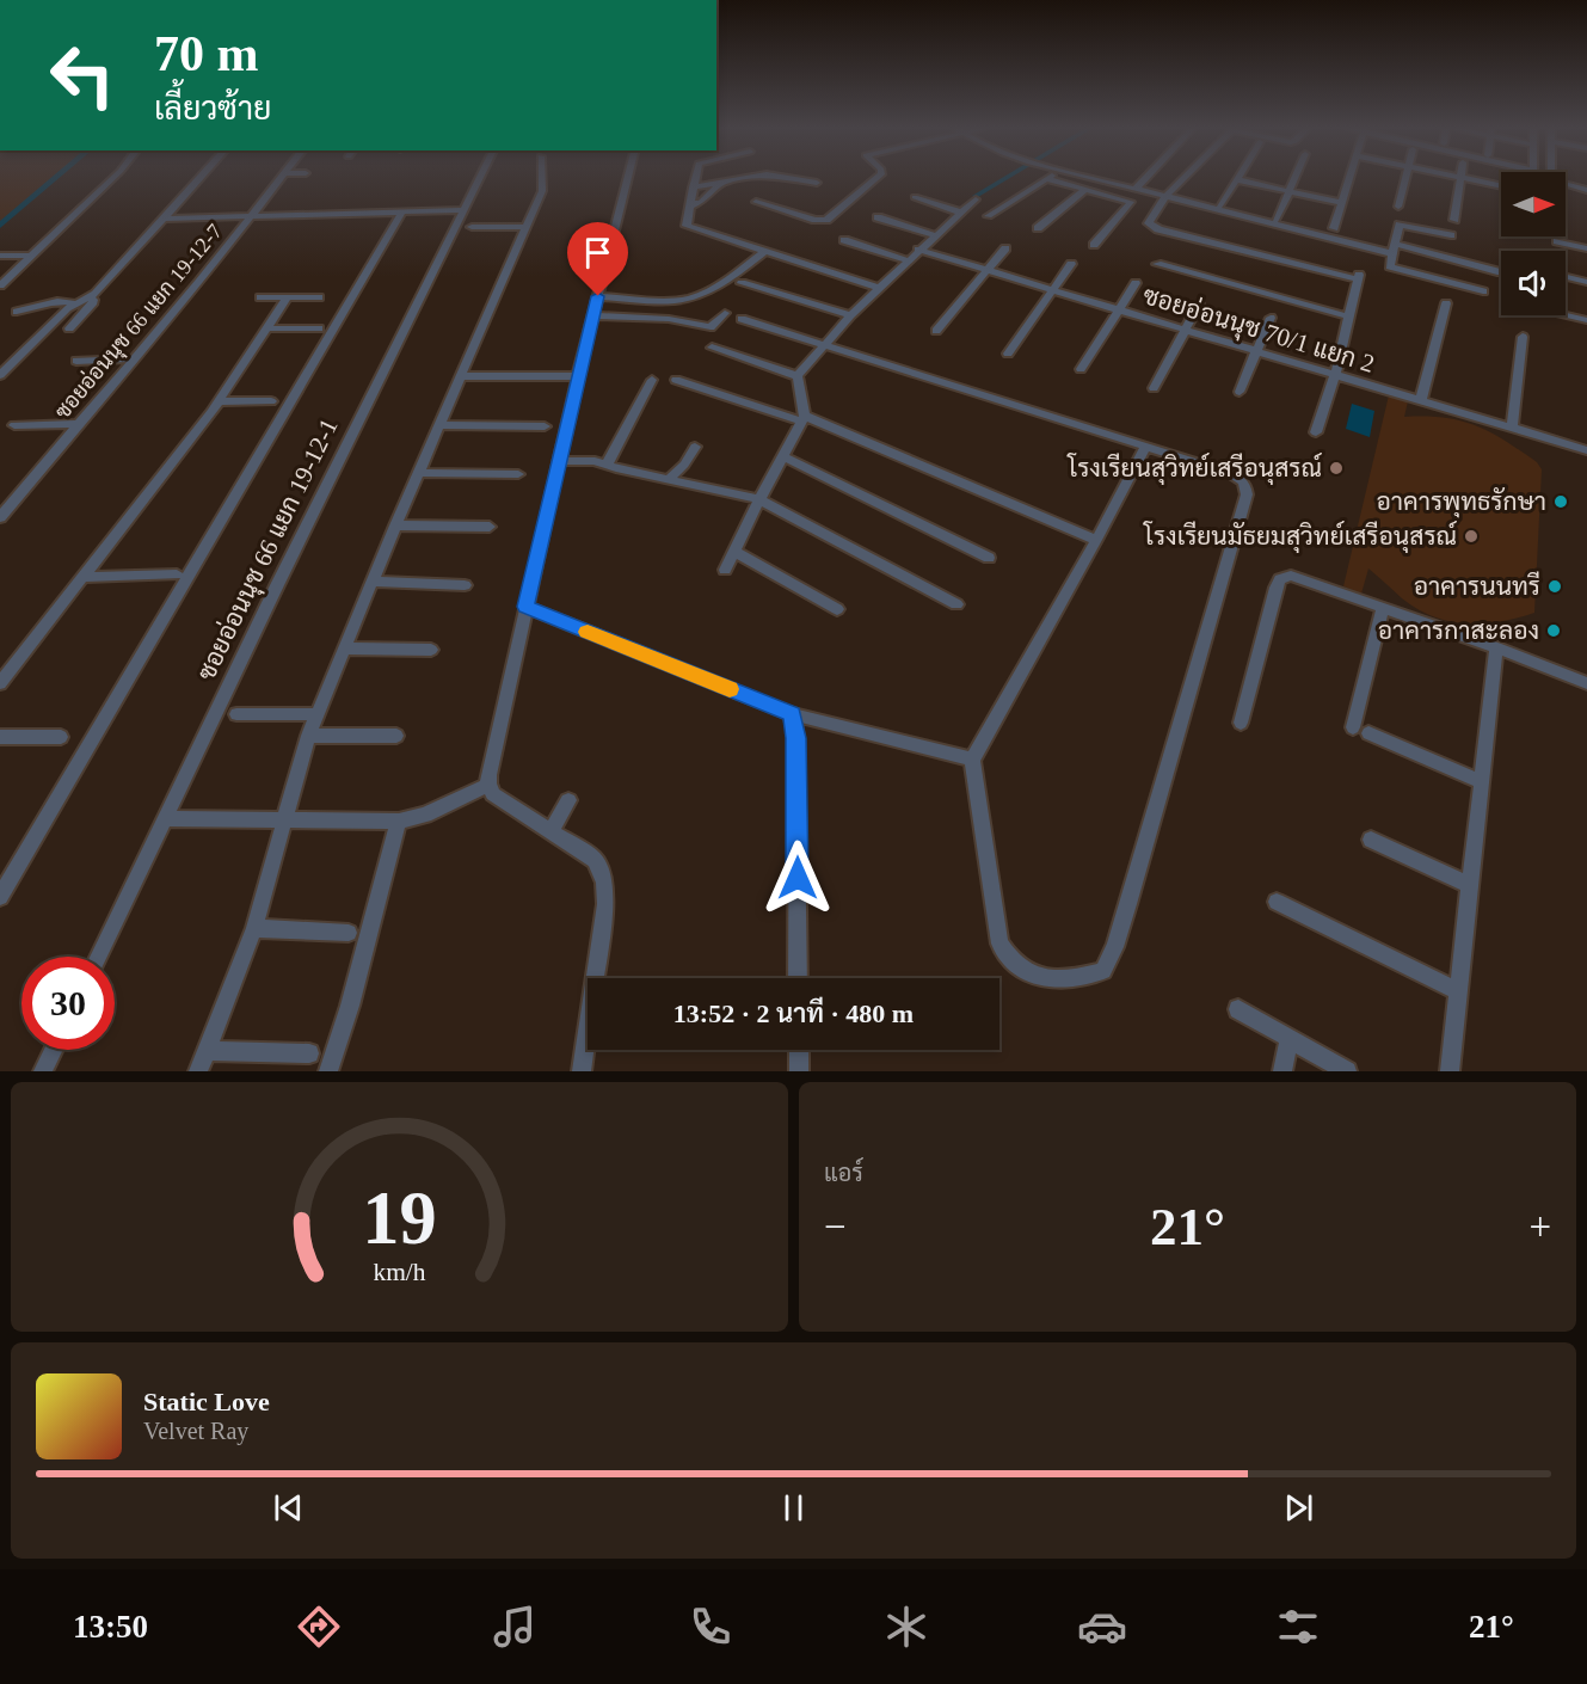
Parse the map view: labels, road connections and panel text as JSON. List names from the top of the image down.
{
  "streets": {
    "street": ["ซอยอ่อนนุช 66 แยก 19-12-7", "ซอยอ่อนนุช 70/1 แยก 2", "ซอยอ่อนนุช 66 แยก 19-12-1"]
  },
  "places": [
    "โรงเรียนสุวิทย์เสรีอนุสรณ์",
    "อาคารพุทธรักษา",
    "โรงเรียนมัธยมสุวิทย์เสรีอนุสรณ์",
    "อาคารนนทรี",
    "อาคารกาสะลอง"
  ],
  "north": "right",
  "page": {
    "turn": ["70 m", "เลี้ยวซ้าย"],
    "limit": "30",
    "trip": "13:52 · 2 นาที · 480 m",
    "tile": "แอร์",
    "heat": ["−", "21°", "+"],
    "song": ["Static Love", "Velvet Ray"],
    "tabs": ["13:50", "21°"],
    "gauge": ["19", "km/h"]
  }
}
